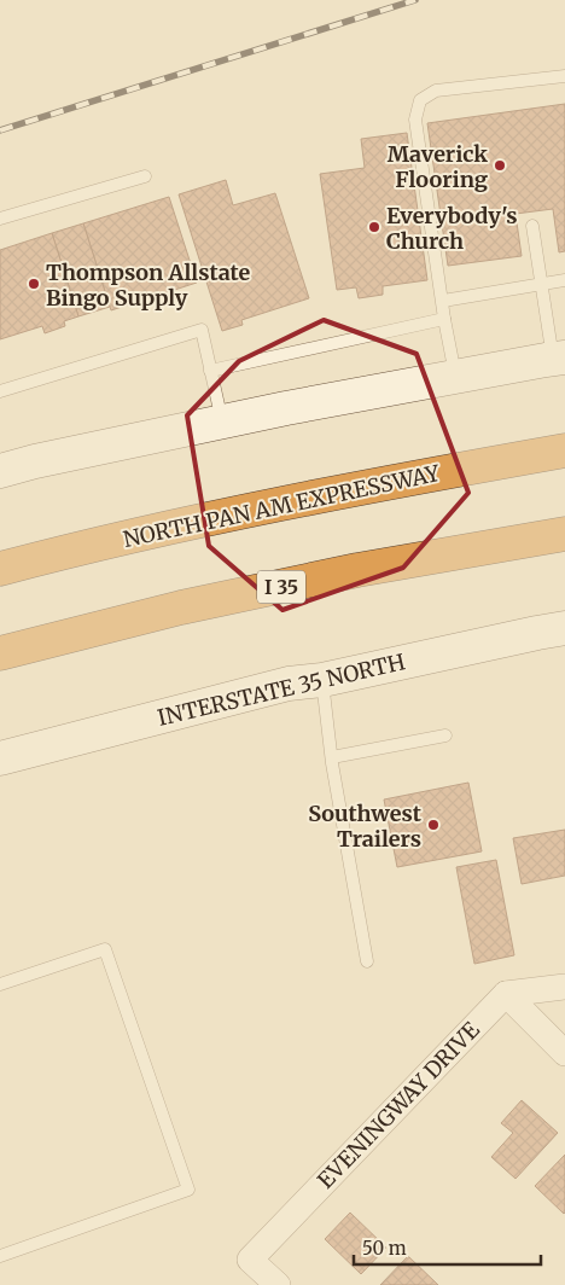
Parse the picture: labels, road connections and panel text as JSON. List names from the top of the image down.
{
  "streets": {
    "highway": ["NORTH PAN AM EXPRESSWAY", "I 35"],
    "main road": ["INTERSTATE 35 NORTH"],
    "street": ["EVENINGWAY DRIVE"]
  },
  "places": [
    "Maverick Flooring",
    "Everybody's Church",
    "Thompson Allstate Bingo Supply",
    "Southwest Trailers"
  ],
  "scale_bar": "50 m"
}
